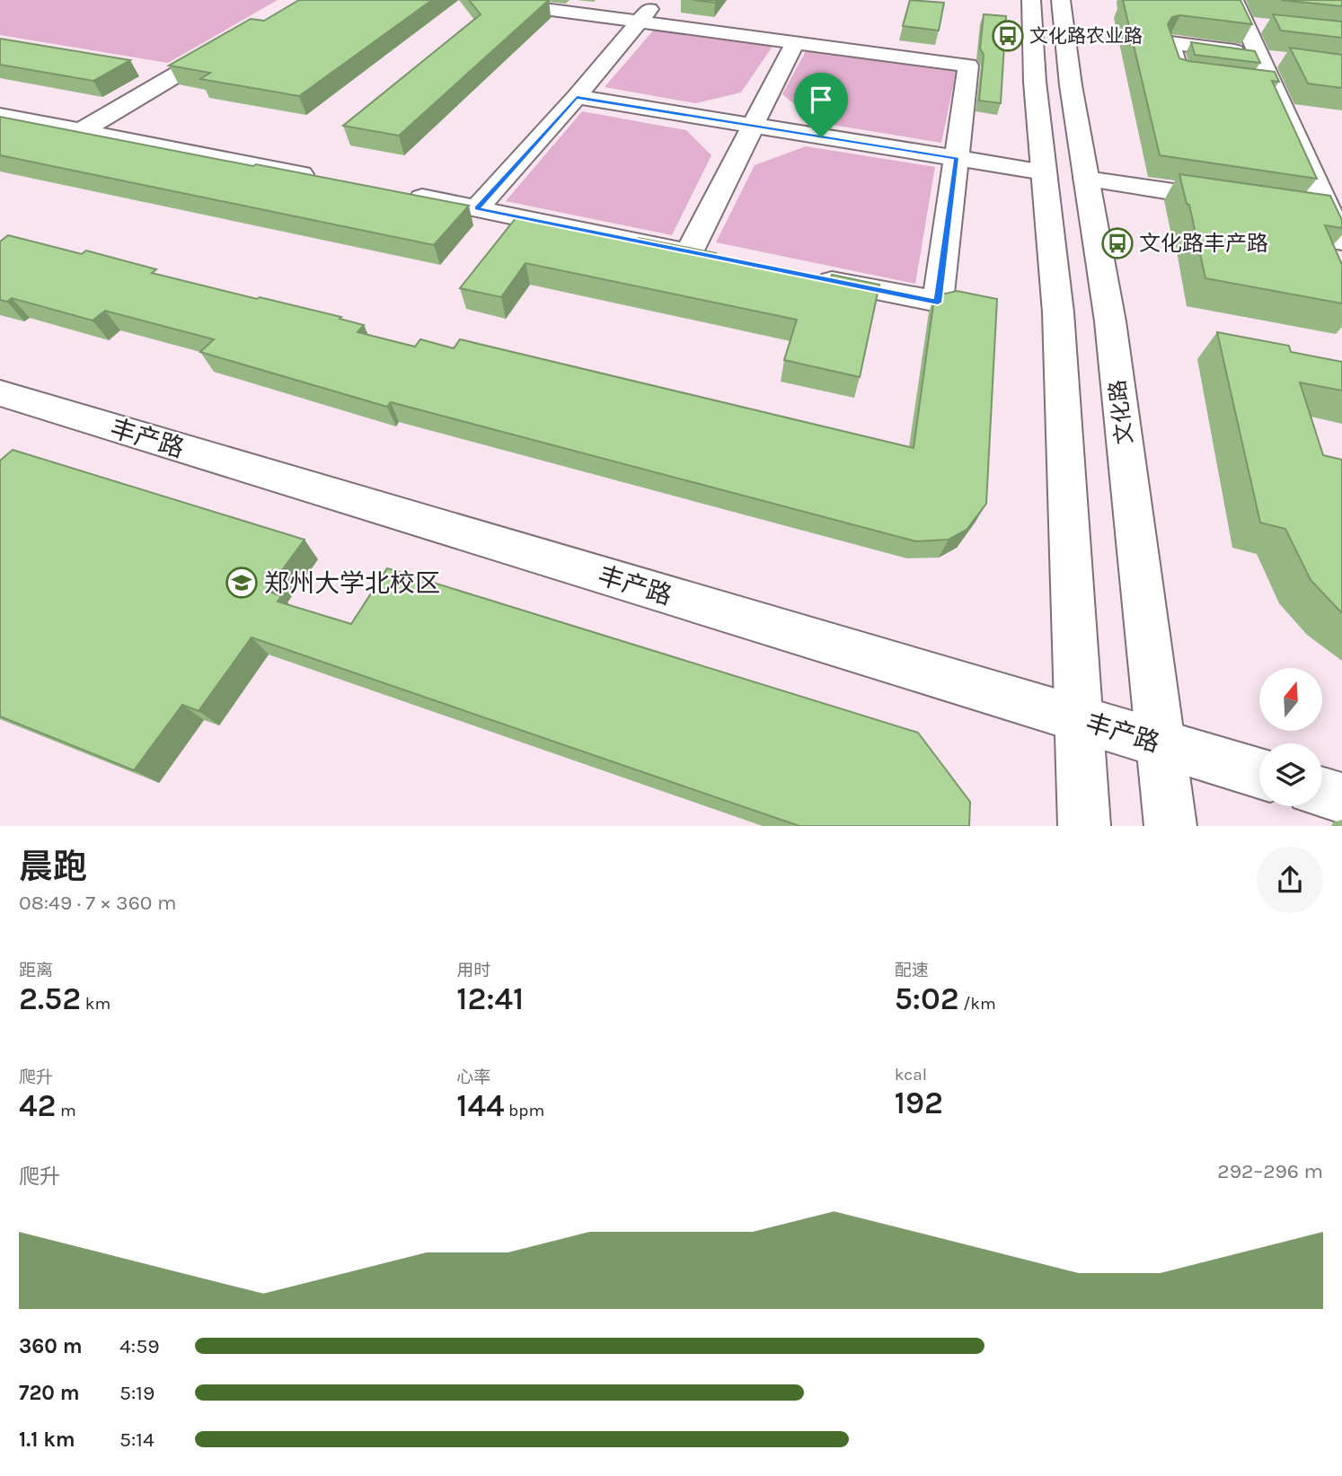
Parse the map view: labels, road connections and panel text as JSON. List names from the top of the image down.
{
  "streets": {
    "main road": ["文化路", "丰产路"]
  },
  "crossings": [
    ["文化路", "丰产路"]
  ],
  "places": {
    "bus stop": ["文化路农业路", "文化路丰产路"],
    "school or university": ["郑州大学北校区"]
  },
  "north": "top",
  "page": {
    "heading": ["晨跑", "08:49 · 7 × 360 m"],
    "stats": [
      ["距离", "2.52 km"],
      ["用时", "12:41"],
      ["配速", "5:02 /km"],
      ["爬升", "42 m"],
      ["心率", "144 bpm"],
      ["kcal", "192"]
    ],
    "chart": ["爬升", "292–296 m"],
    "list": [
      {
        "name": "360 m",
        "note": "4:59"
      },
      {
        "name": "720 m",
        "note": "5:19"
      },
      {
        "name": "1.1 km",
        "note": "5:14"
      }
    ]
  }
}
